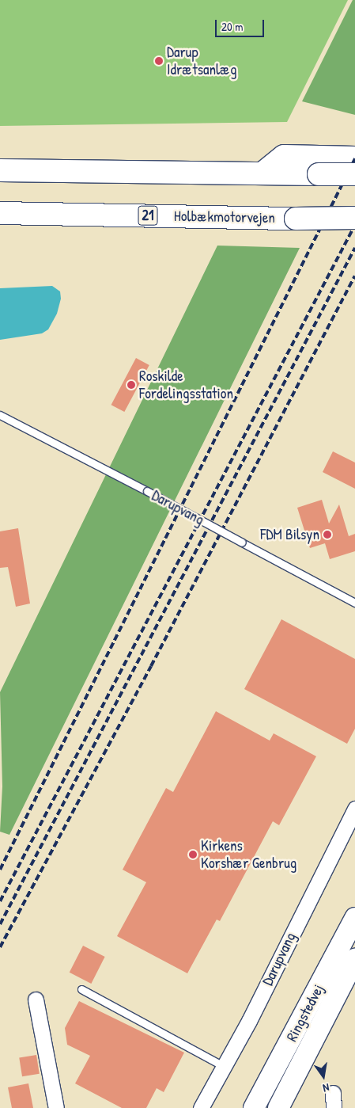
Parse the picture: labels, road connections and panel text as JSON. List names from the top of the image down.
{
  "streets": {
    "highway": ["21", "Holbækmotorvejen"],
    "street": ["Darupvang", "Ringstedvej"]
  },
  "places": [
    "Darup Idrætsanlæg",
    "Roskilde Fordelingsstation",
    "FDM Bilsyn",
    "Kirkens Korshær Genbrug"
  ],
  "scale_bar": "20 m",
  "north": "bottom"
}
